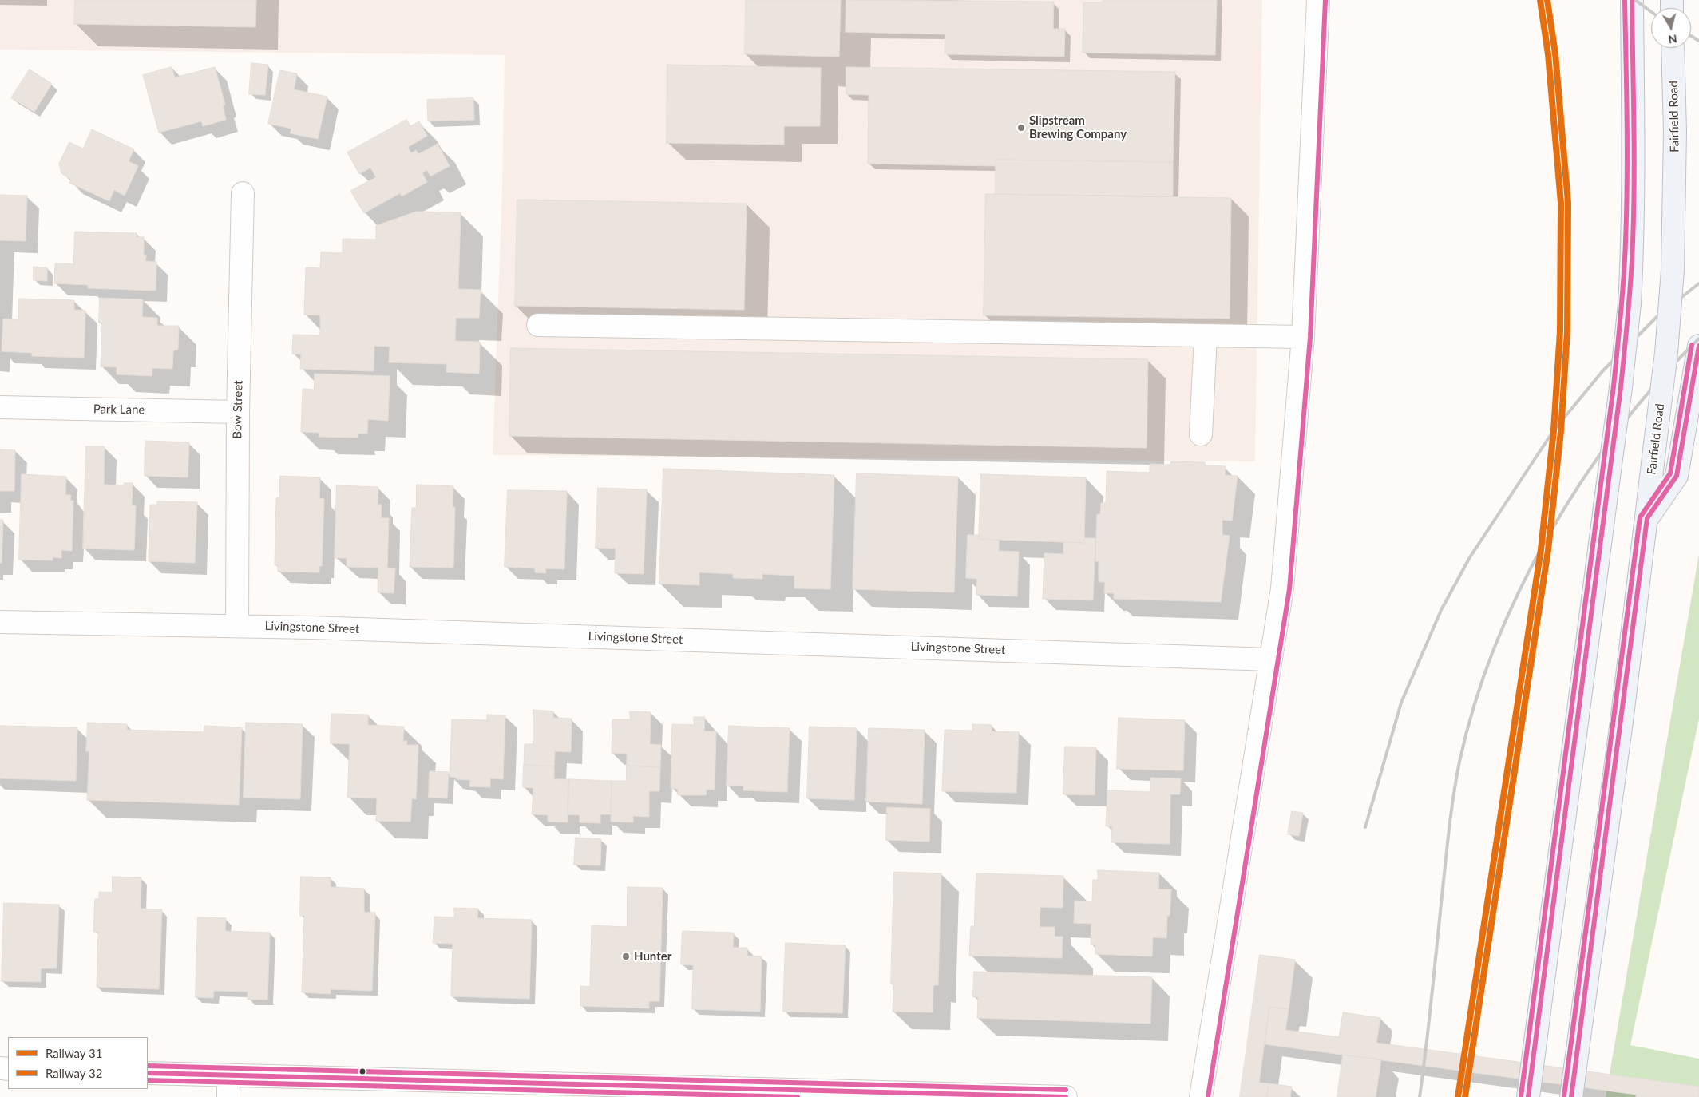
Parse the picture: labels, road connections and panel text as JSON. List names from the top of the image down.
{
  "streets": {
    "main road": ["Fairfield Road"],
    "street": ["Park Lane", "Bow Street", "Livingstone Street"]
  },
  "crossings": [
    ["Park Lane", "Bow Street"],
    ["Bow Street", "Livingstone Street"]
  ],
  "places": ["Slipstream Brewing Company", "Hunter"],
  "lines": ["rail line 31", "rail line 32"],
  "legend": ["Railway 31", "Railway 32"],
  "north": "bottom"
}
